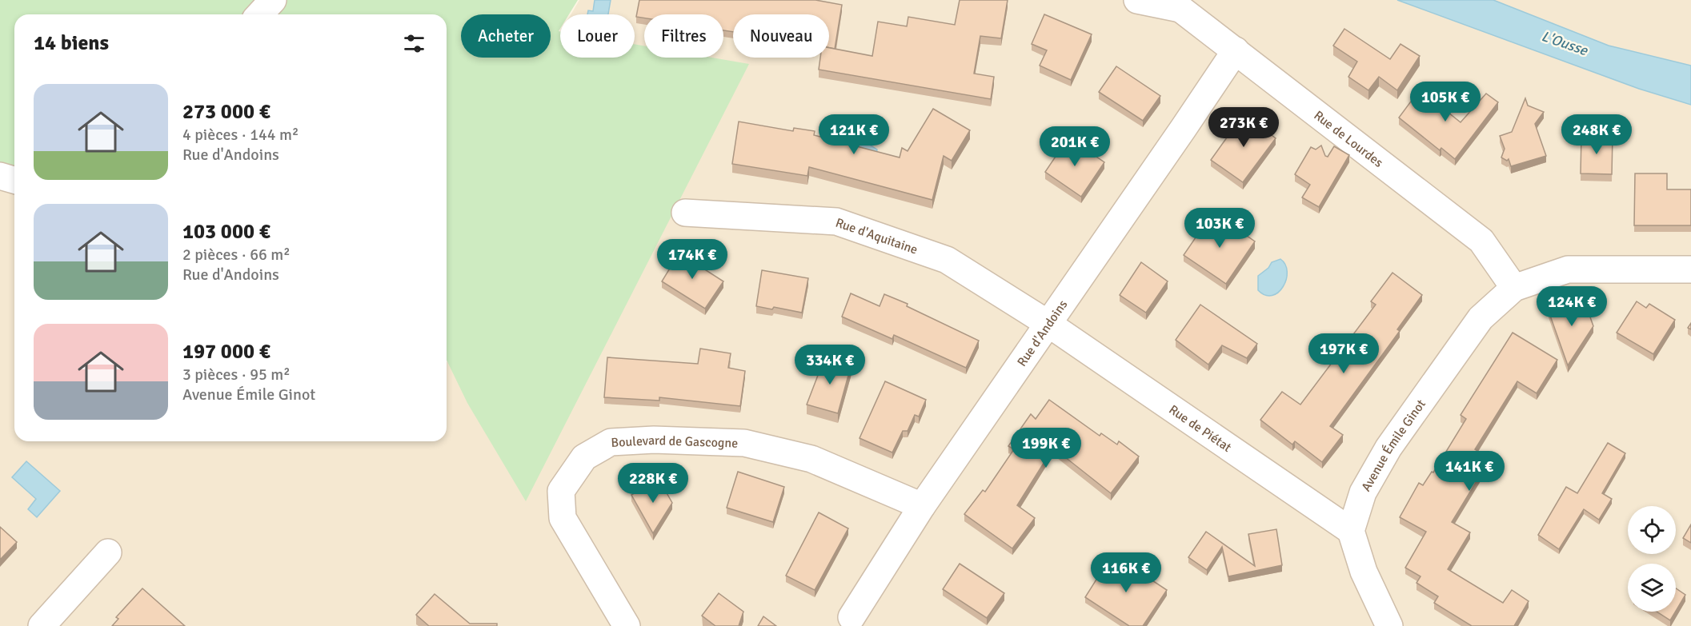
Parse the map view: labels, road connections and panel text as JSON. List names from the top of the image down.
{
  "streets": {
    "street": [
      "Rue de Lourdes",
      "Rue d'Aquitaine",
      "Rue d'Andoins",
      "Rue de Piétat",
      "Boulevard de Gascogne",
      "Avenue Émile Ginot"
    ]
  },
  "crossings": [
    ["Rue de Lourdes", "Rue d'Andoins"],
    ["Rue de Lourdes", "Avenue Émile Ginot"],
    ["Rue d'Aquitaine", "Rue d'Andoins"],
    ["Rue d'Aquitaine", "Rue de Piétat"],
    ["Rue d'Andoins", "Rue de Piétat"],
    ["Rue d'Andoins", "Boulevard de Gascogne"],
    ["Rue de Piétat", "Avenue Émile Ginot"]
  ],
  "water": ["L'Ousse"],
  "page": {
    "chip": [
      "Acheter",
      "Louer",
      "Filtres",
      "Nouveau"
    ],
    "heading": "14 biens",
    "list": [
      {
        "name": "273 000 €",
        "note": "4 pièces · 144 m² · Rue d'Andoins"
      },
      {
        "name": "103 000 €",
        "note": "2 pièces · 66 m² · Rue d'Andoins"
      },
      {
        "name": "197 000 €",
        "note": "3 pièces · 95 m² · Avenue Émile Ginot"
      }
    ],
    "price": [
      "105K €",
      "273K €",
      "121K €",
      "248K €",
      "201K €",
      "103K €",
      "174K €",
      "124K €",
      "197K €",
      "334K €",
      "199K €",
      "141K €",
      "228K €",
      "116K €"
    ]
  }
}
